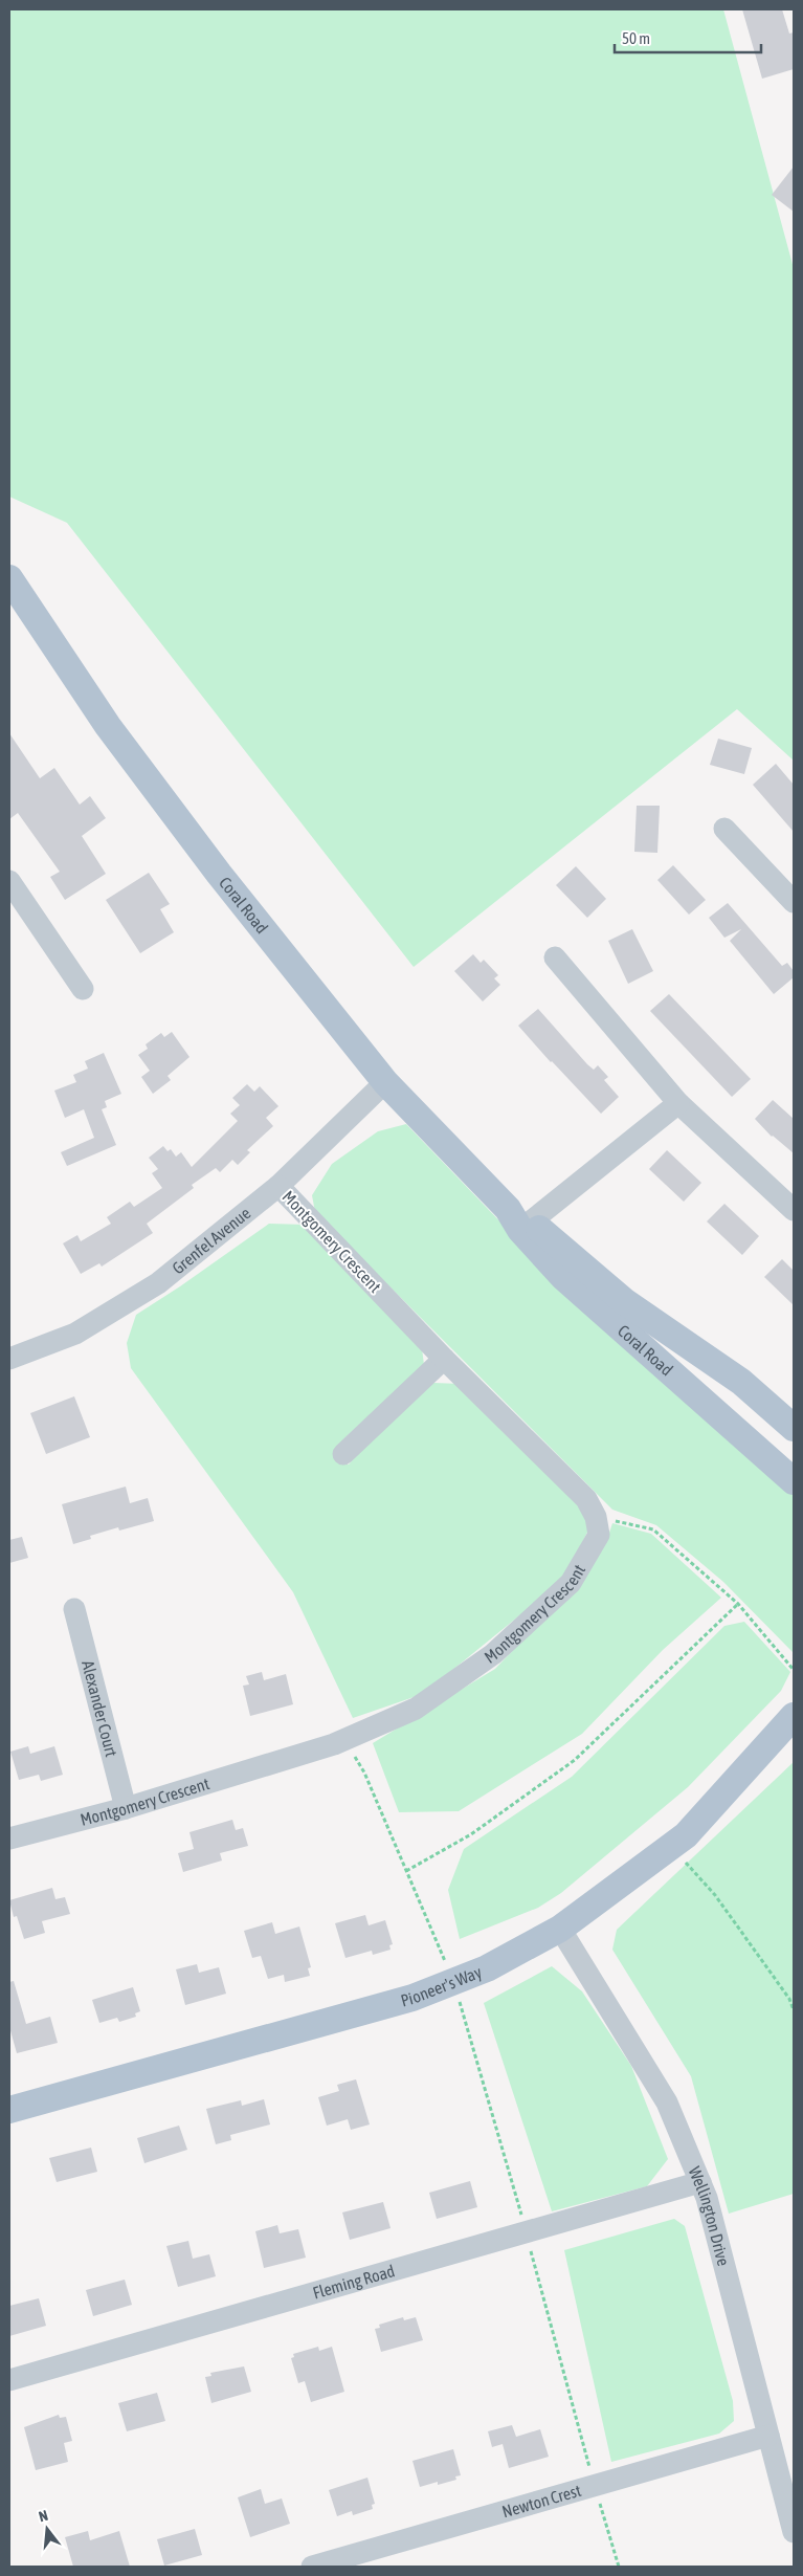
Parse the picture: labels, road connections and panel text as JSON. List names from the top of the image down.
{
  "streets": {
    "main road": ["Coral Road", "Pioneer's Way"],
    "street": [
      "Grenfel Avenue",
      "Montgomery Crescent",
      "Alexander Court",
      "Wellington Drive",
      "Fleming Road",
      "Newton Crest"
    ]
  },
  "crossings": [
    ["Coral Road", "Grenfel Avenue"],
    ["Grenfel Avenue", "Montgomery Crescent"],
    ["Montgomery Crescent", "Alexander Court"],
    ["Pioneer's Way", "Wellington Drive"],
    ["Wellington Drive", "Fleming Road"],
    ["Wellington Drive", "Newton Crest"]
  ],
  "scale_bar": "50 m",
  "north": "top"
}
